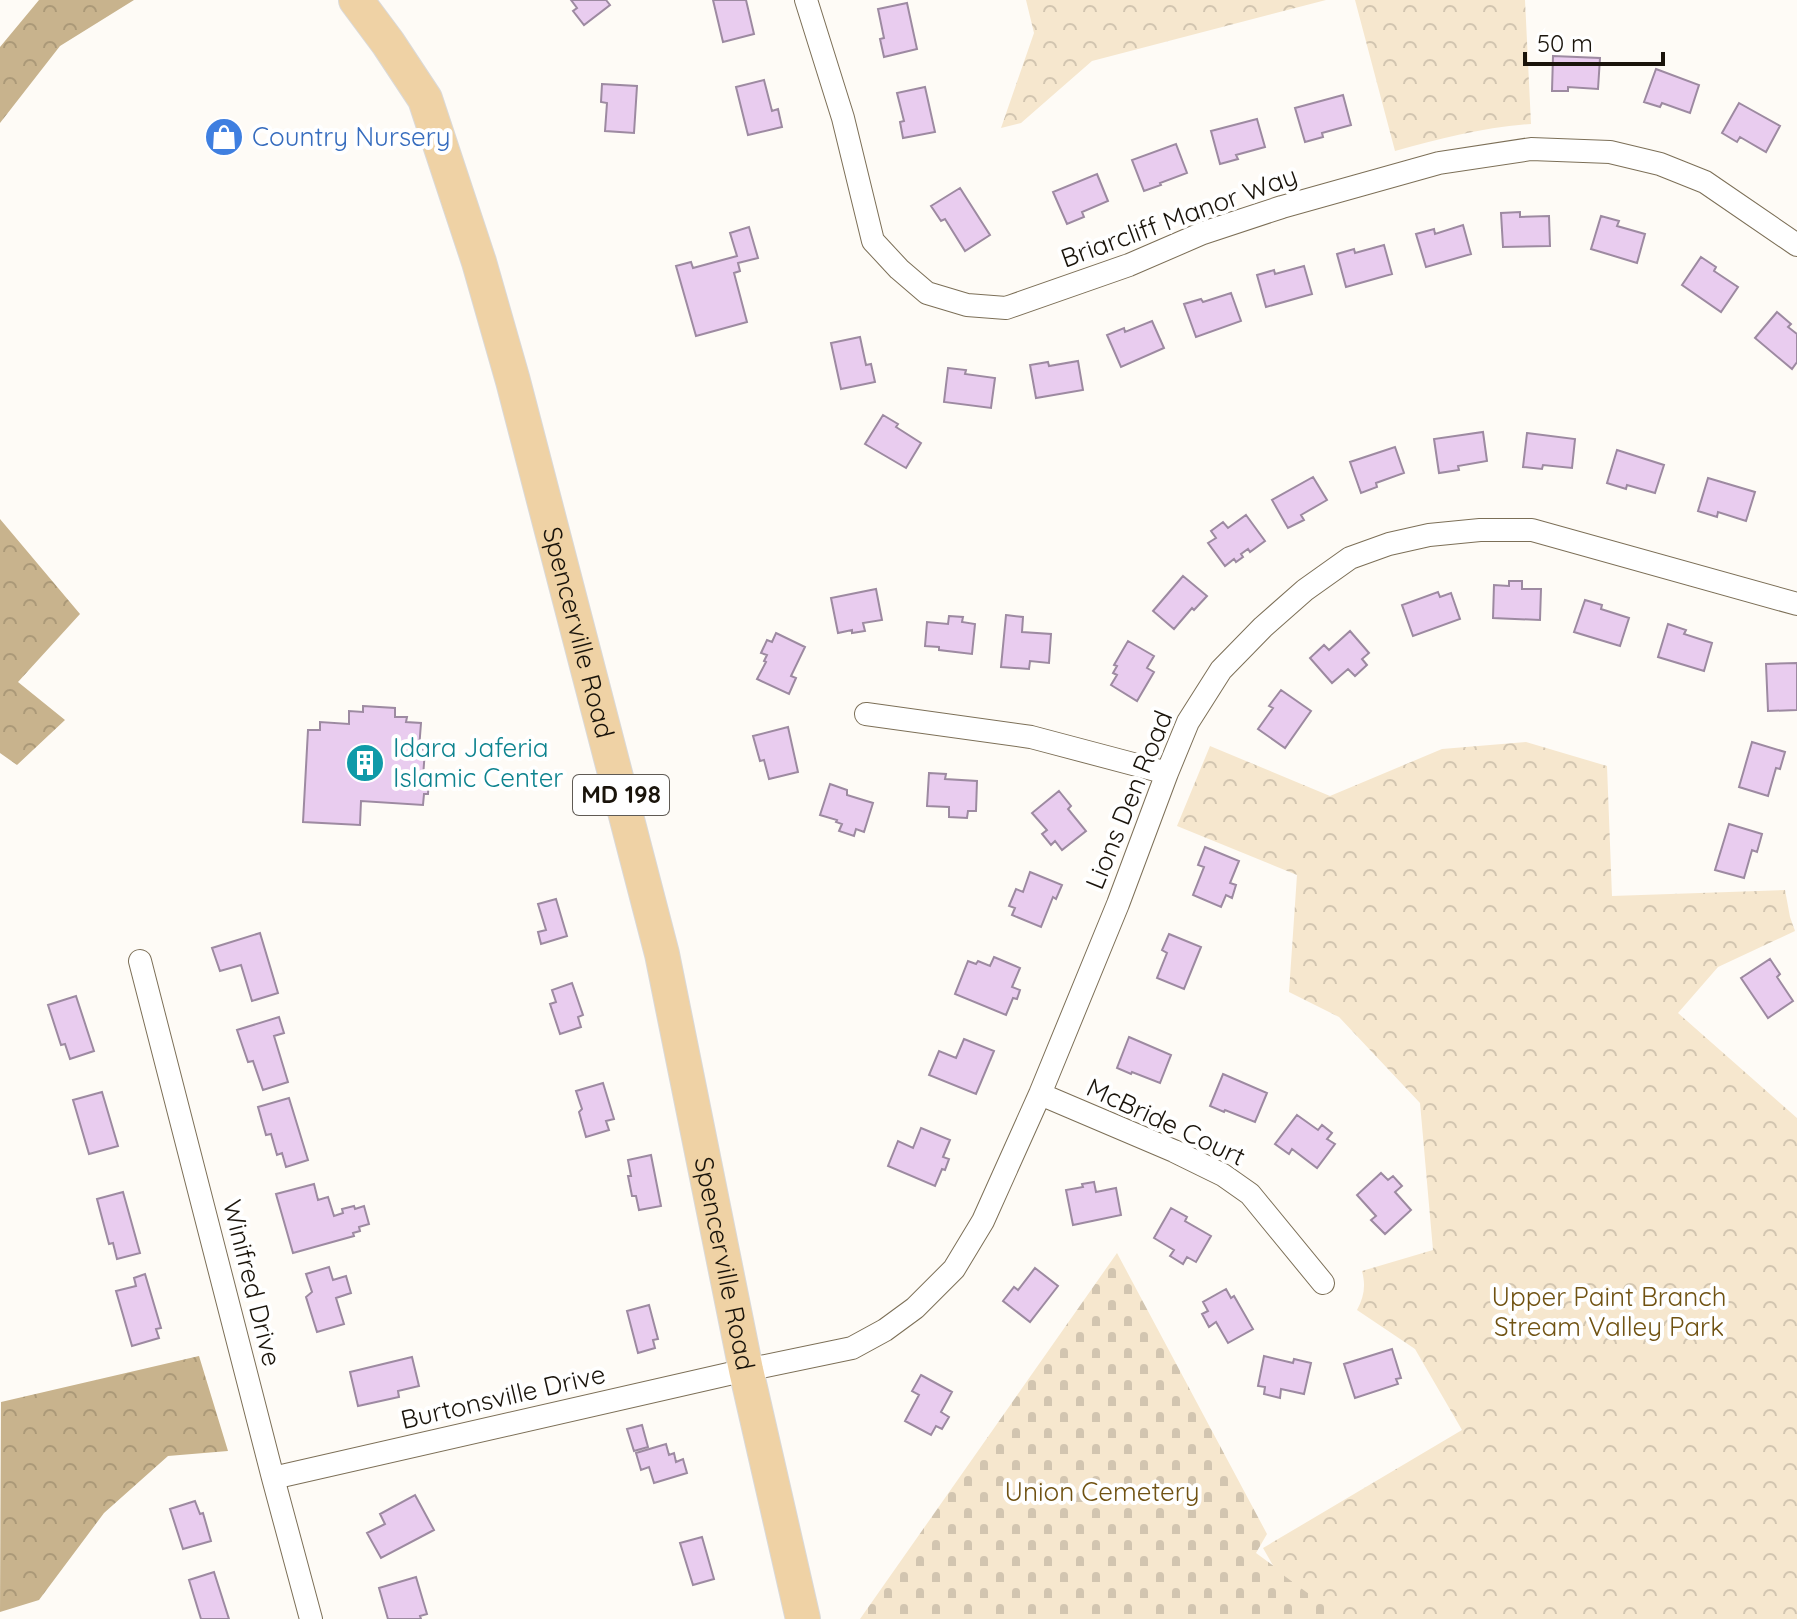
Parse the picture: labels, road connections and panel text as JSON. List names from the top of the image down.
{
  "streets": {
    "main road": ["Spencerville Road", "MD 198"],
    "street": [
      "Briarcliff Manor Way",
      "Lions Den Road",
      "McBride Court",
      "Winifred Drive",
      "Burtonsville Drive"
    ]
  },
  "crossings": [
    ["Spencerville Road", "Lions Den Road"],
    ["Spencerville Road", "Burtonsville Drive"],
    ["Lions Den Road", "McBride Court"],
    ["Lions Den Road", "Burtonsville Drive"],
    ["Winifred Drive", "Burtonsville Drive"]
  ],
  "parks": ["Upper Paint Branch Stream Valley Park", "Union Cemetery"],
  "places": {
    "shop": ["Country Nursery"],
    "building": ["Idara Jaferia Islamic Center"]
  },
  "scale_bar": "50 m"
}
